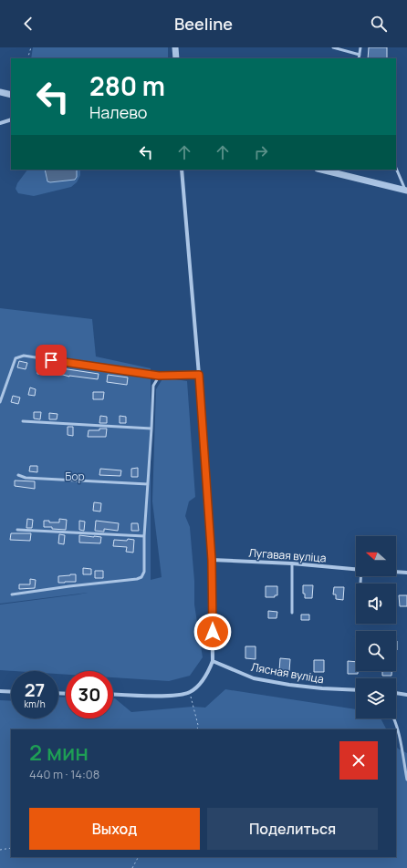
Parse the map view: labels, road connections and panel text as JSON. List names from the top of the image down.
{
  "streets": {
    "street": ["Лугавая вуліца", "Лясная вуліца"]
  },
  "parks": ["Бор"],
  "north": "left",
  "page": {
    "header": "Beeline",
    "turn": ["280 m", "Налево"],
    "speed": "27 km/h",
    "limit": "30",
    "heading": ["2 мин", "440 m · 14:08"],
    "buttons": ["Выход", "Поделиться"]
  }
}
